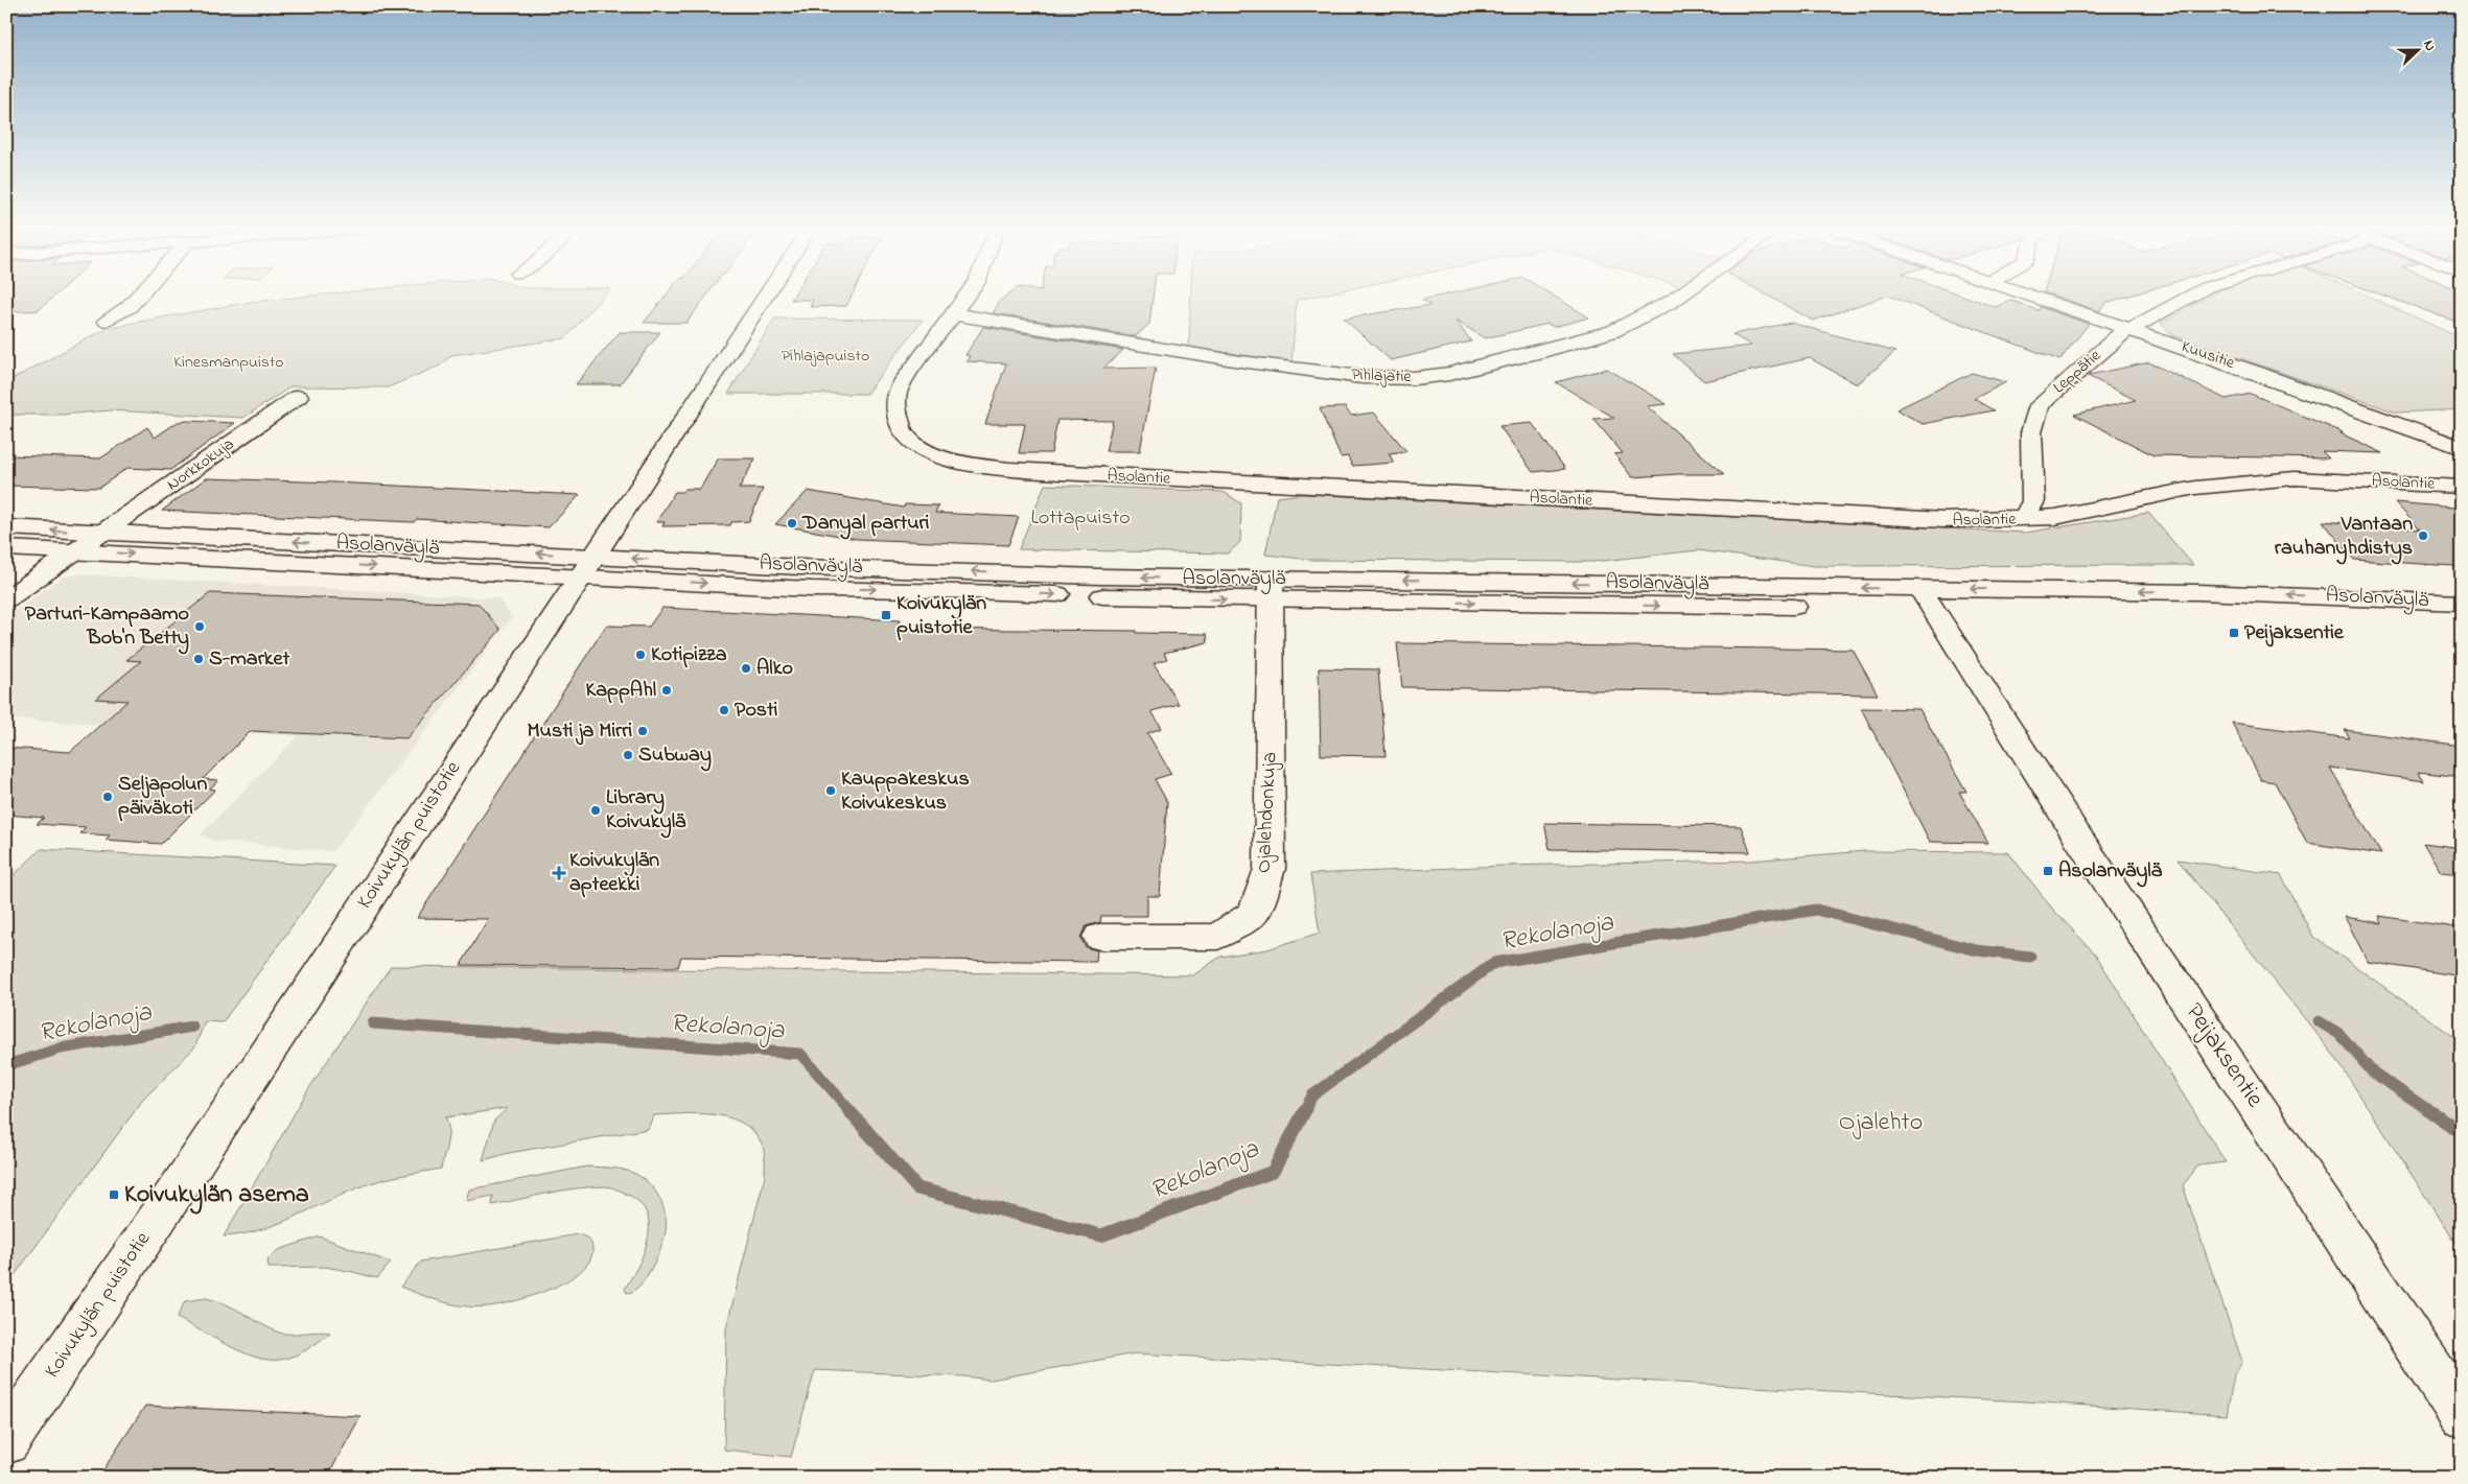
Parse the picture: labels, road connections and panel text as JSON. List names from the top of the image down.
{
  "streets": {
    "street": [
      "Kuusitie",
      "Leppätie",
      "Pihlajatie",
      "Norkkokuja",
      "Asolantie",
      "Asolanväylä",
      "Ojalehdonkuja",
      "Koivukylän puistotie",
      "Peijaksentie"
    ]
  },
  "crossings": [
    ["Kuusitie", "Leppätie"],
    ["Leppätie", "Asolantie"],
    ["Pihlajatie", "Asolantie"],
    ["Norkkokuja", "Asolanväylä"],
    ["Asolanväylä", "Ojalehdonkuja"],
    ["Asolanväylä", "Koivukylän puistotie"],
    ["Asolanväylä", "Peijaksentie"]
  ],
  "water": ["Rekolanoja"],
  "parks": [
    "Pihlajapuisto",
    "Kinesmanpuisto",
    "Lottapuisto",
    "Ojalehto"
  ],
  "places": {
    "other": [
      "Danyal parturi",
      "Vantaan rauhanyhdistys",
      "Parturi-Kampaamo Bob'n Betty",
      "Kotipizza",
      "S-market",
      "Alko",
      "KappAhl",
      "Posti",
      "Musti ja Mirri",
      "Subway",
      "Kauppakeskus Koivukeskus",
      "Seljapolun päiväkoti",
      "Library Koivukylä"
    ],
    "transit": [
      "Koivukylän puistotie",
      "Peijaksentie",
      "Asolanväylä",
      "Koivukylän asema"
    ],
    "health": ["Koivukylän apteekki"]
  },
  "north": "right"
}
